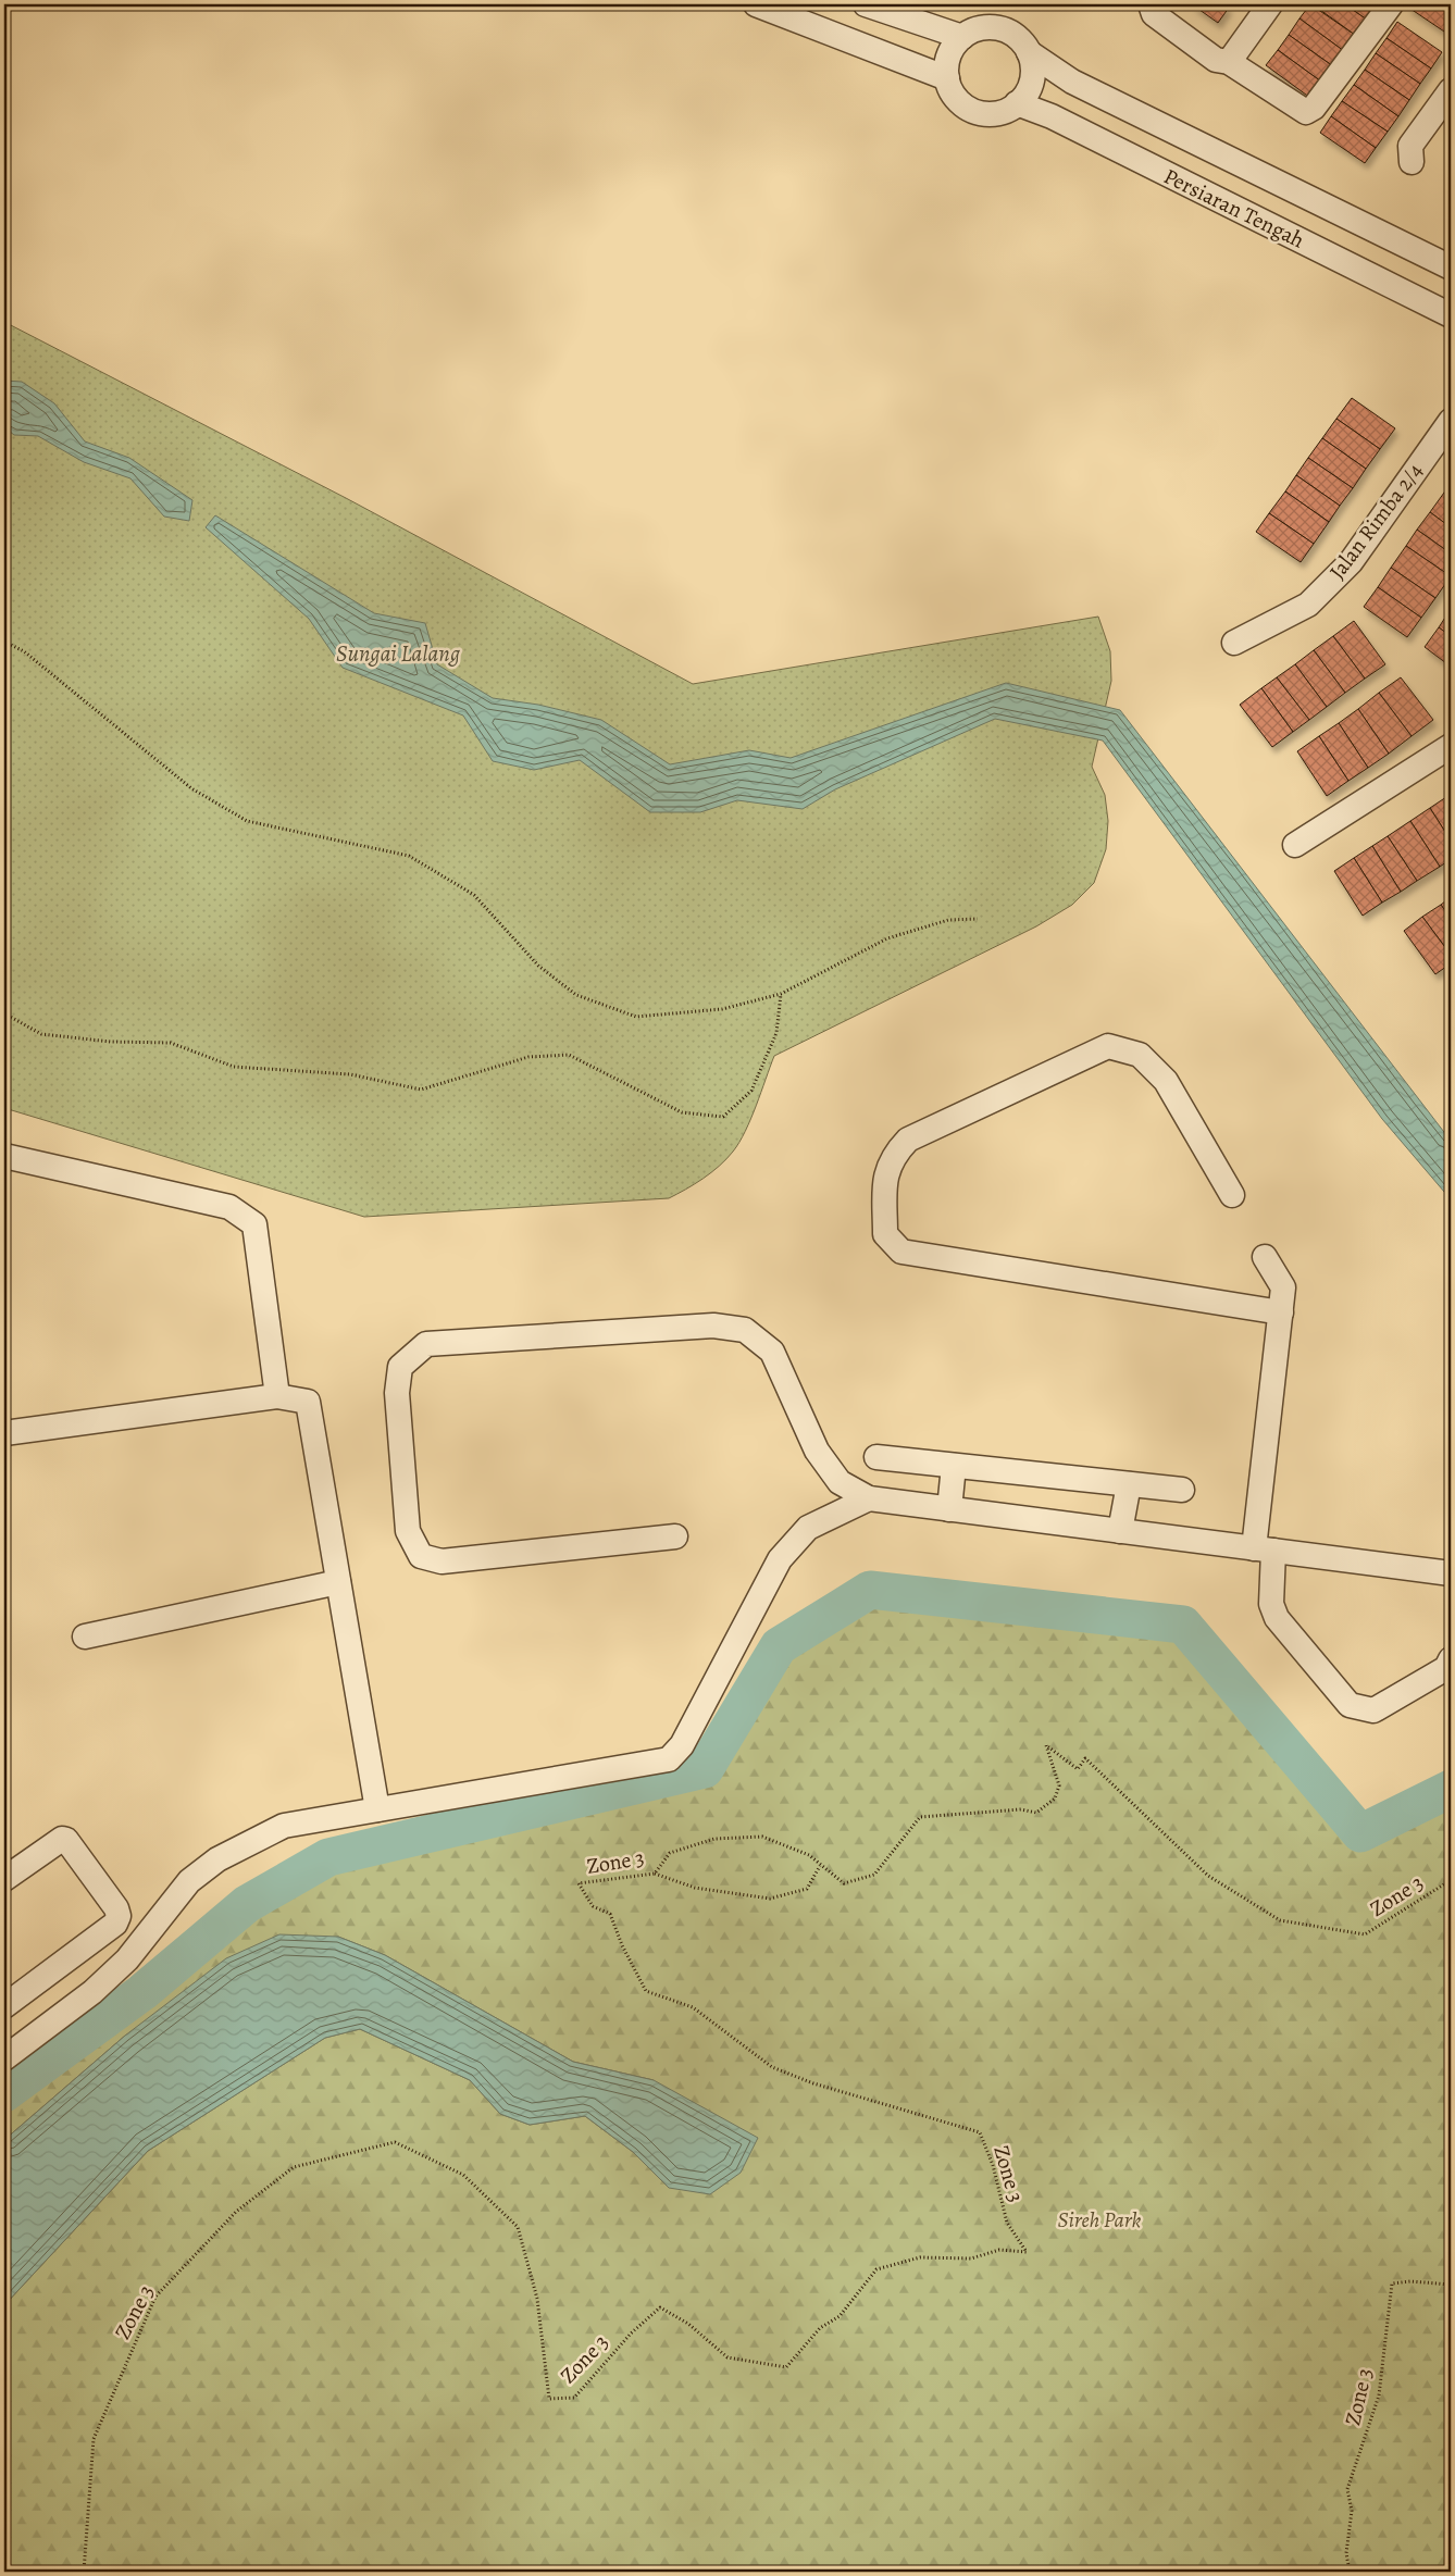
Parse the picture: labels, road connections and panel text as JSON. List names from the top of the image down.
{
  "streets": {
    "street": ["Persiaran Tengah", "Jalan Rimba 2/4"],
    "path": ["Zone 3"]
  },
  "water": ["Sungai Lalang"],
  "parks": ["Sireh Park"]
}
